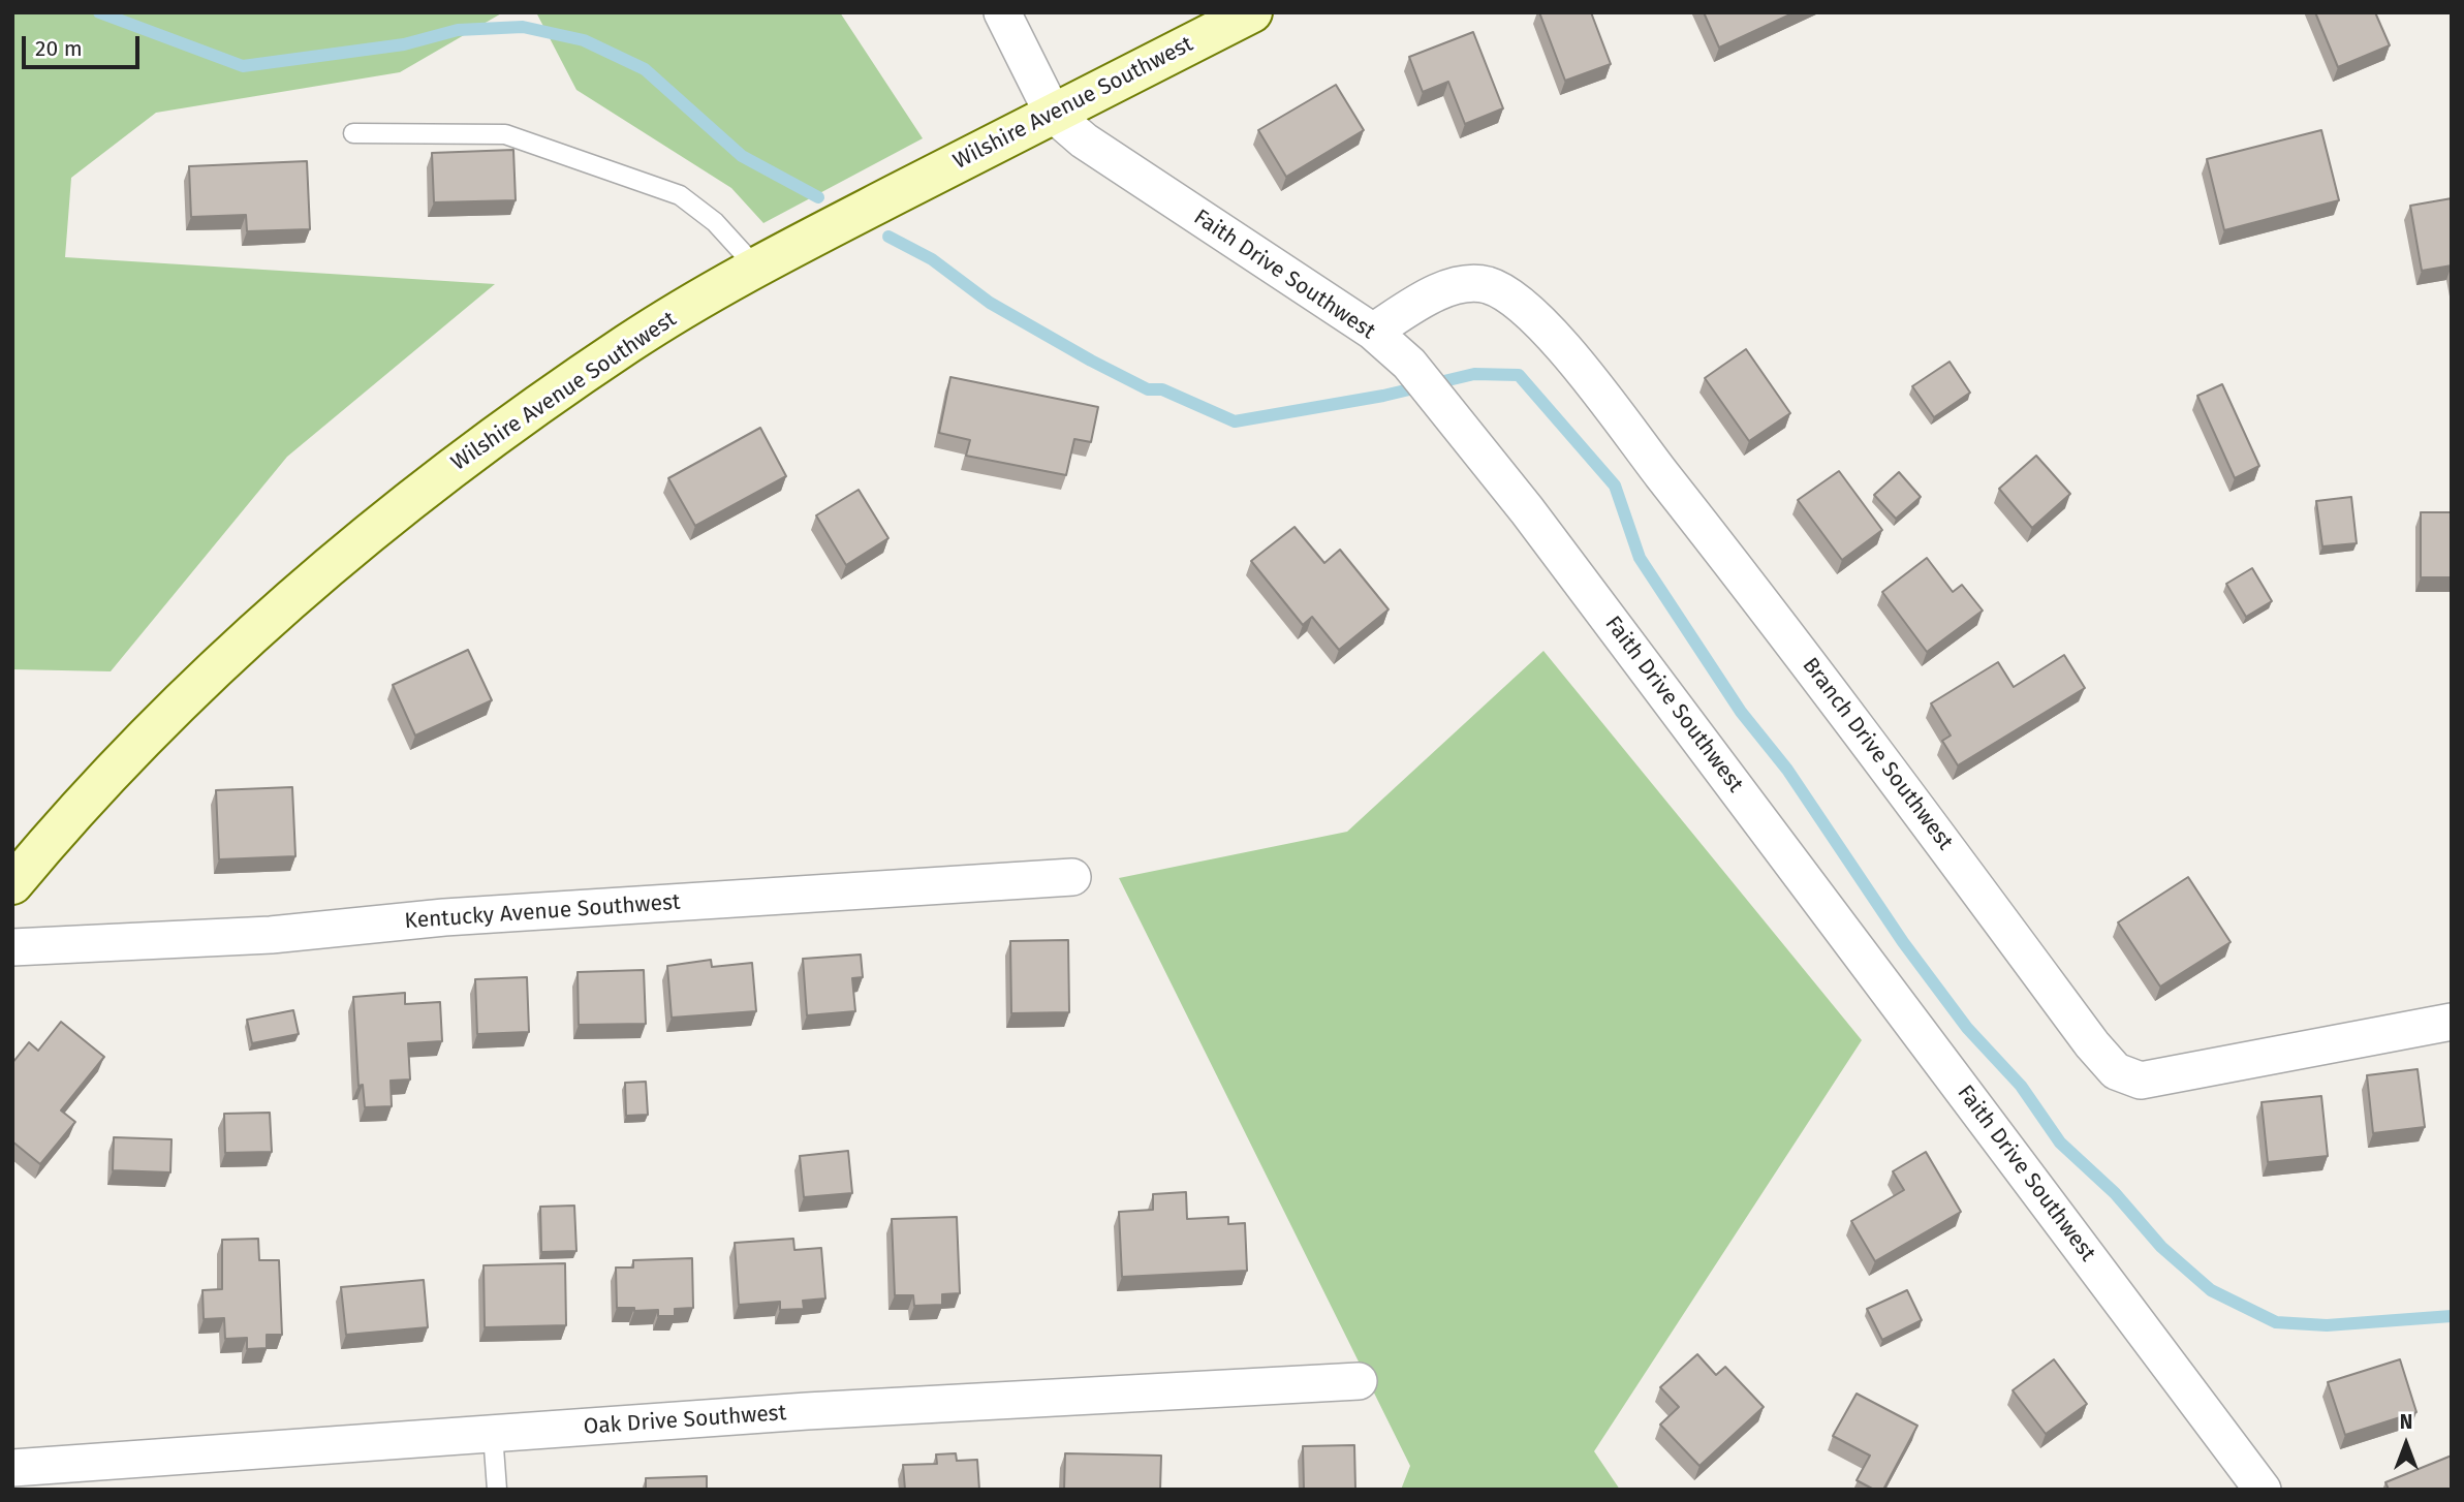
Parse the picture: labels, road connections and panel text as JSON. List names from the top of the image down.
{
  "streets": {
    "street": [
      "Wilshire Avenue Southwest",
      "Faith Drive Southwest",
      "Branch Drive Southwest",
      "Kentucky Avenue Southwest",
      "Oak Drive Southwest"
    ]
  },
  "crossings": [
    ["Wilshire Avenue Southwest", "Faith Drive Southwest"],
    ["Faith Drive Southwest", "Branch Drive Southwest"]
  ],
  "scale_bar": "20 m",
  "north": "top"
}
